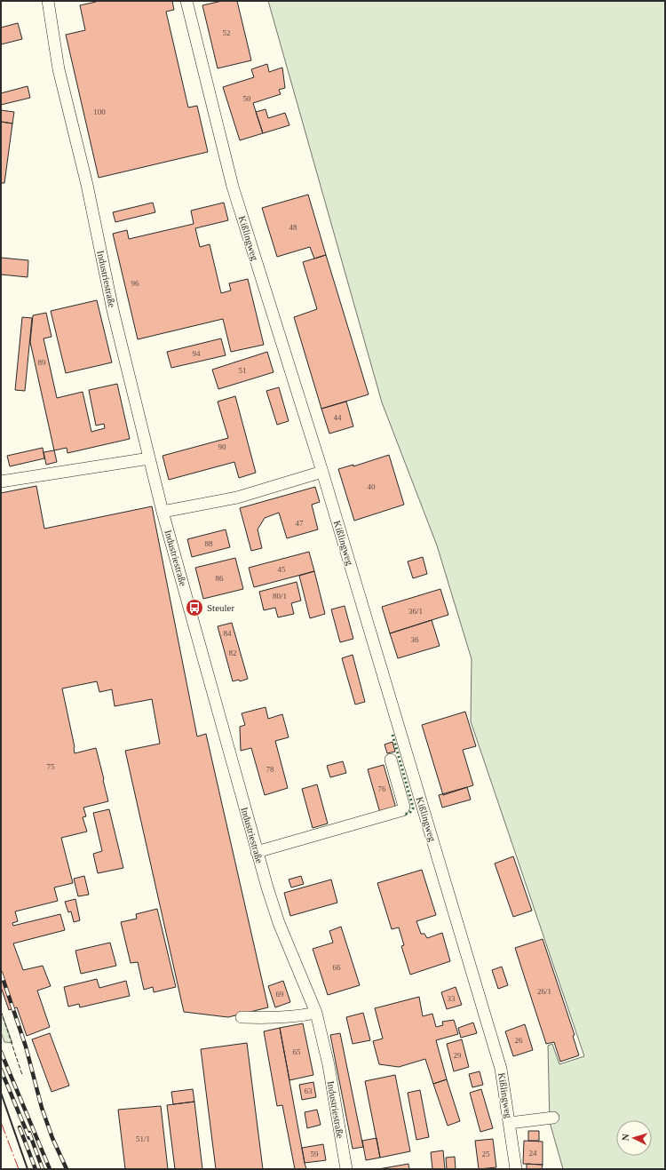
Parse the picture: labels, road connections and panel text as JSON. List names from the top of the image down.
{
  "streets": {
    "street": ["Kißlingweg", "Industriestraße"]
  },
  "places": {
    "bus stop": ["Steuler"]
  },
  "house_numbers": [
    "52",
    "50",
    "100",
    "48",
    "96",
    "94",
    "89",
    "51",
    "44",
    "90",
    "40",
    "47",
    "88",
    "45",
    "86",
    "80/1",
    "36/1",
    "84",
    "36",
    "82",
    "75",
    "78",
    "76",
    "66",
    "26/1",
    "69",
    "33",
    "26",
    "65",
    "29",
    "63",
    "51/1",
    "24",
    "59",
    "25"
  ],
  "north": "left"
}
